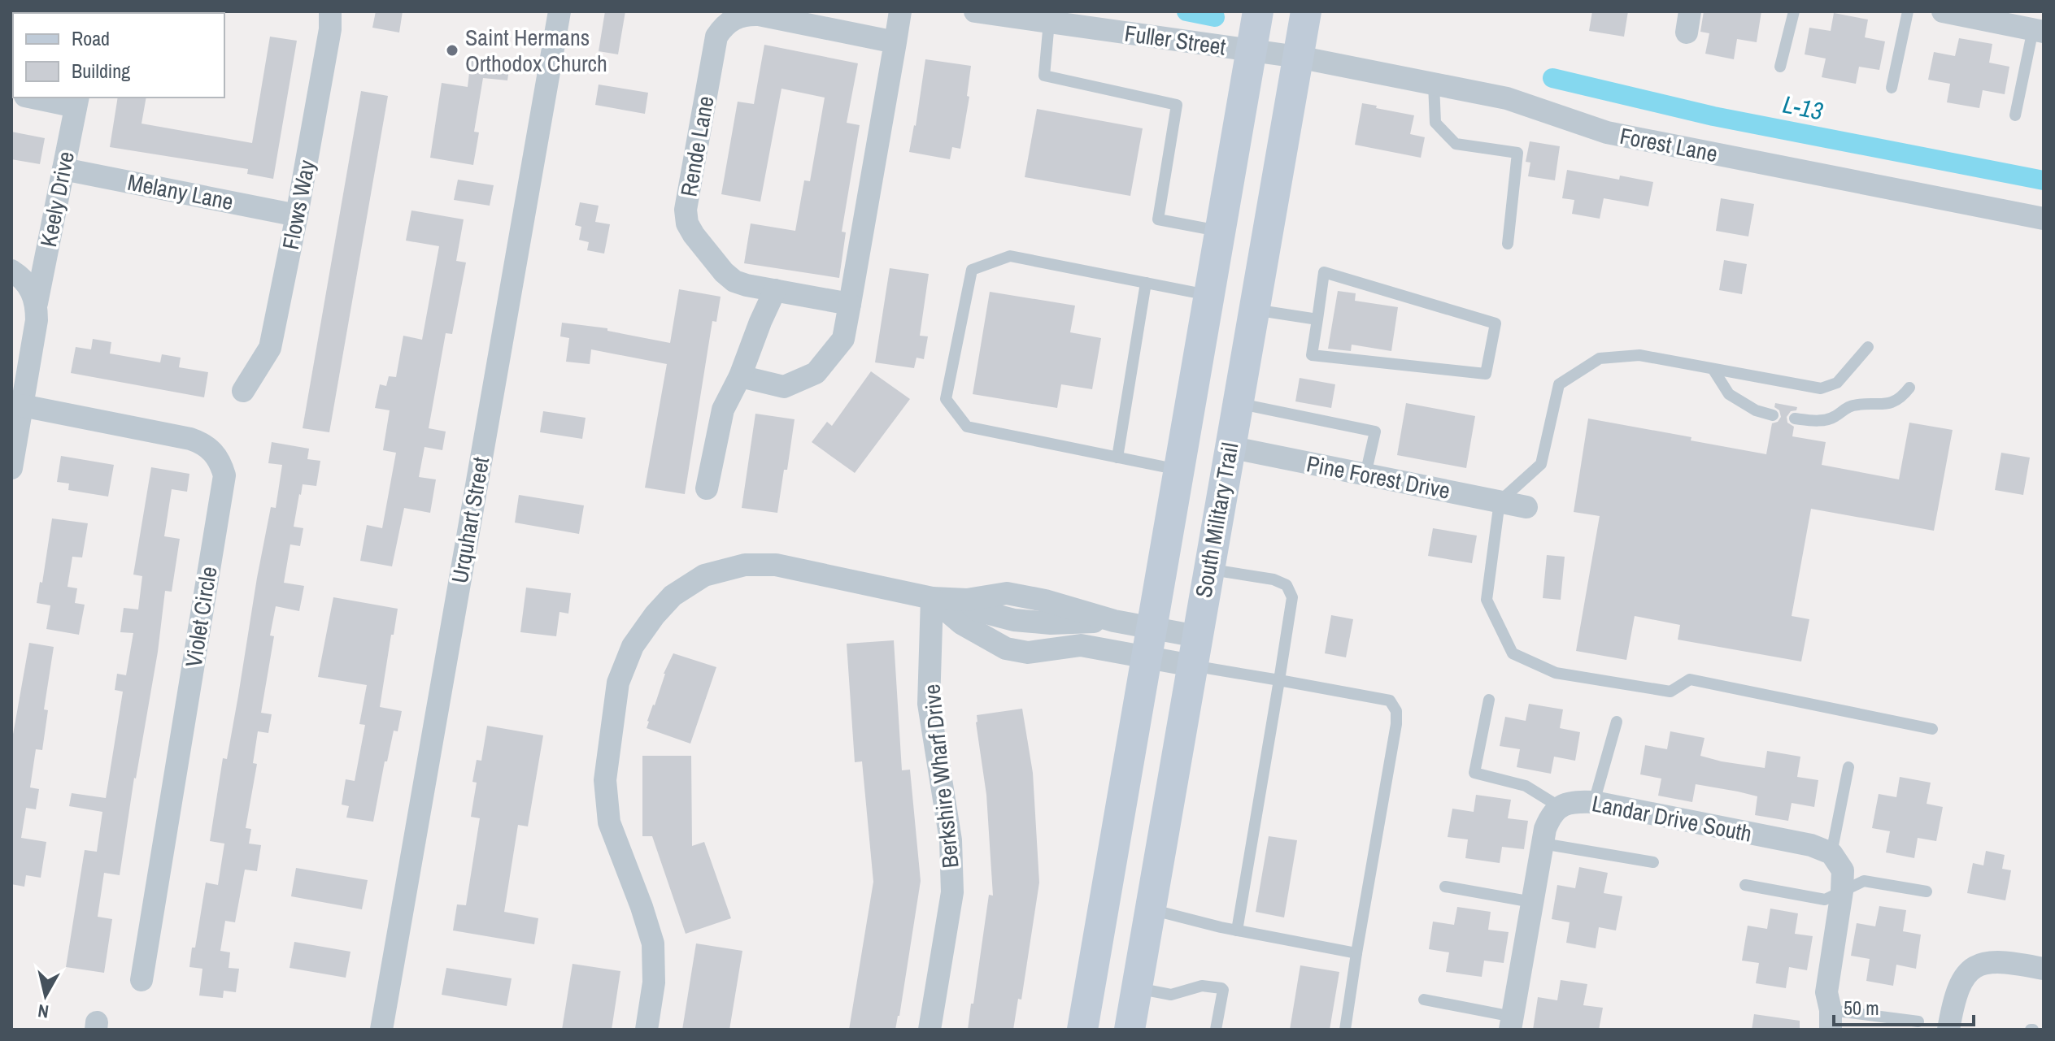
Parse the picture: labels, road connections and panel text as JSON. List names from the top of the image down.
{
  "streets": {
    "main road": ["South Military Trail"],
    "street": [
      "Fuller Street",
      "Forest Lane",
      "Rende Lane",
      "Melany Lane",
      "Keely Drive",
      "Flows Way",
      "Pine Forest Drive",
      "Urquhart Street",
      "Violet Circle",
      "Berkshire Wharf Drive",
      "Landar Drive South"
    ]
  },
  "crossings": [
    ["Fuller Street", "Forest Lane"],
    ["Fuller Street", "South Military Trail"],
    ["Forest Lane", "South Military Trail"],
    ["Melany Lane", "Keely Drive"],
    ["Melany Lane", "Flows Way"],
    ["Keely Drive", "Violet Circle"],
    ["Pine Forest Drive", "South Military Trail"]
  ],
  "water": ["L-13"],
  "places": ["Saint Hermans Orthodox Church"],
  "legend": ["Road", "Building"],
  "scale_bar": "50 m",
  "north": "bottom"
}
